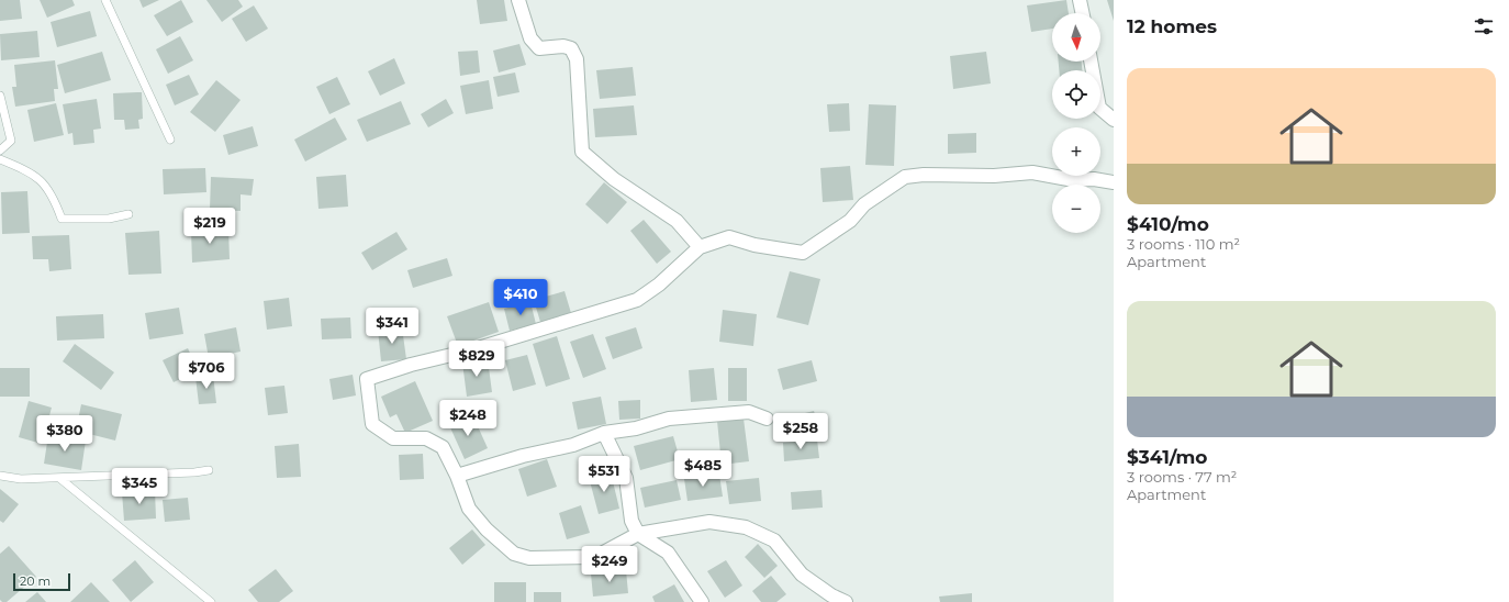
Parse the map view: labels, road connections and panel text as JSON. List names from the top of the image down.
{
  "scale_bar": "20 m",
  "north": "bottom",
  "page": {
    "heading": "12 homes",
    "map_buttons": ["+", "−"],
    "list": [
      {
        "name": "$410/mo",
        "note": "3 rooms · 110 m² · Apartment"
      },
      {
        "name": "$341/mo",
        "note": "3 rooms · 77 m² · Apartment"
      }
    ],
    "price": [
      "$219",
      "$410",
      "$341",
      "$829",
      "$706",
      "$248",
      "$258",
      "$380",
      "$485",
      "$531",
      "$345",
      "$249"
    ],
    "scale": "20 m"
  }
}
